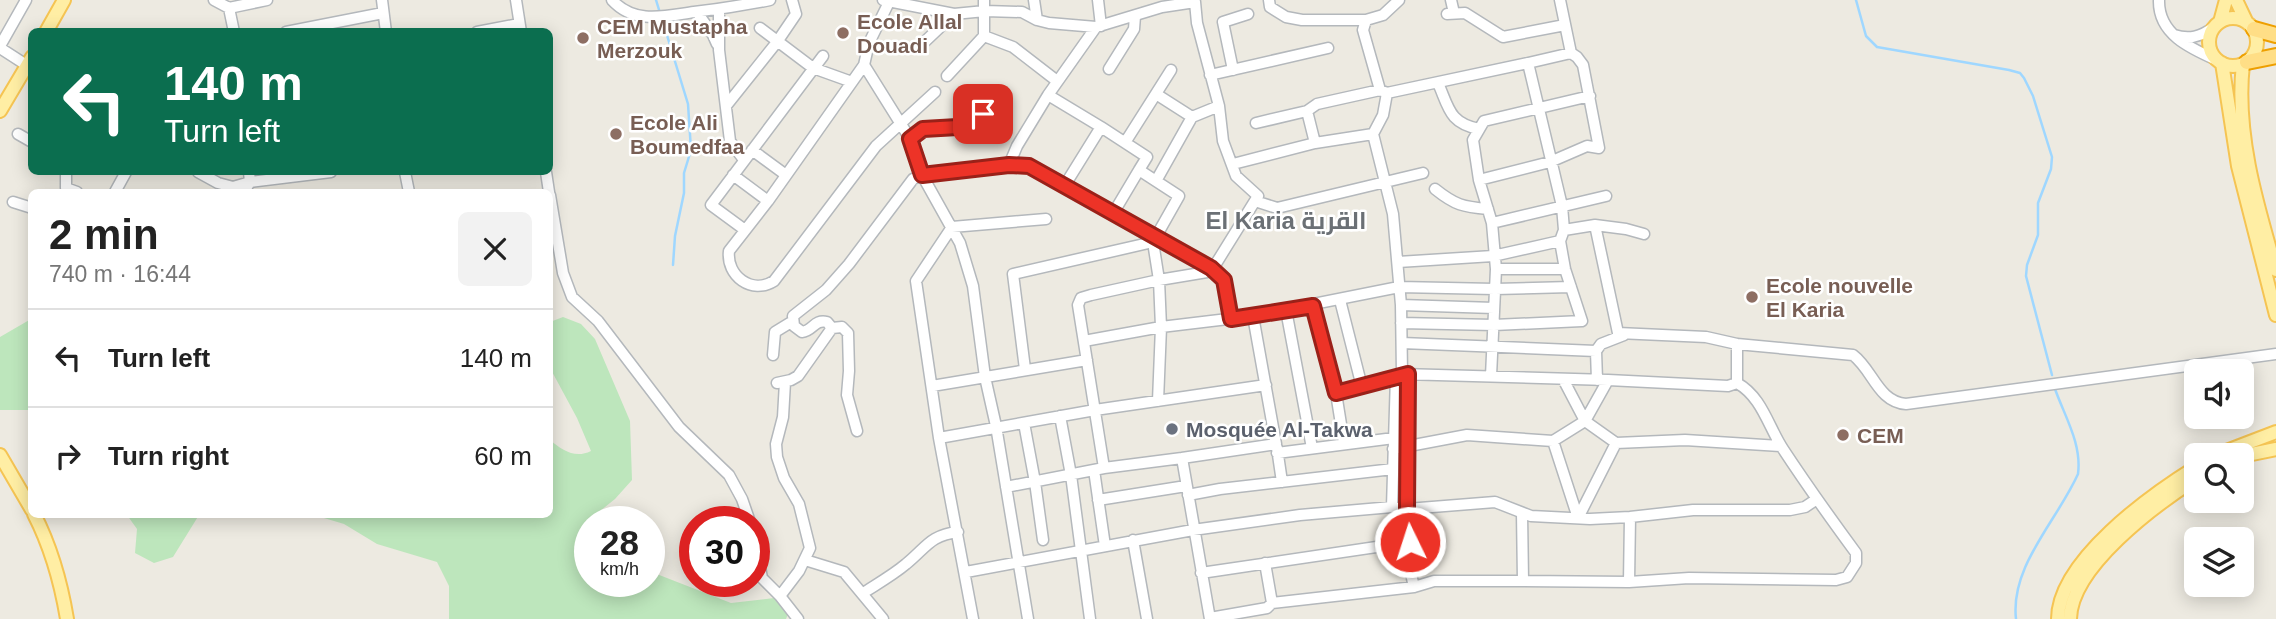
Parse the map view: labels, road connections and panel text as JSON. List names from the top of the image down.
{
  "districts": ["El Karia القرية"],
  "places": [
    "Ecole Allal Douadi",
    "CEM Mustapha Merzouk",
    "Ecole Ali Boumedfaa",
    "Ecole nouvelle El Karia",
    "Mosquée Al-Takwa",
    "CEM"
  ],
  "page": {
    "turn": ["140 m", "Turn left"],
    "heading": ["2 min", "740 m · 16:44"],
    "list": [
      {
        "name": "Turn left",
        "value": "140 m"
      },
      {
        "name": "Turn right",
        "value": "60 m"
      }
    ],
    "speed": "28 km/h",
    "limit": "30"
  }
}
